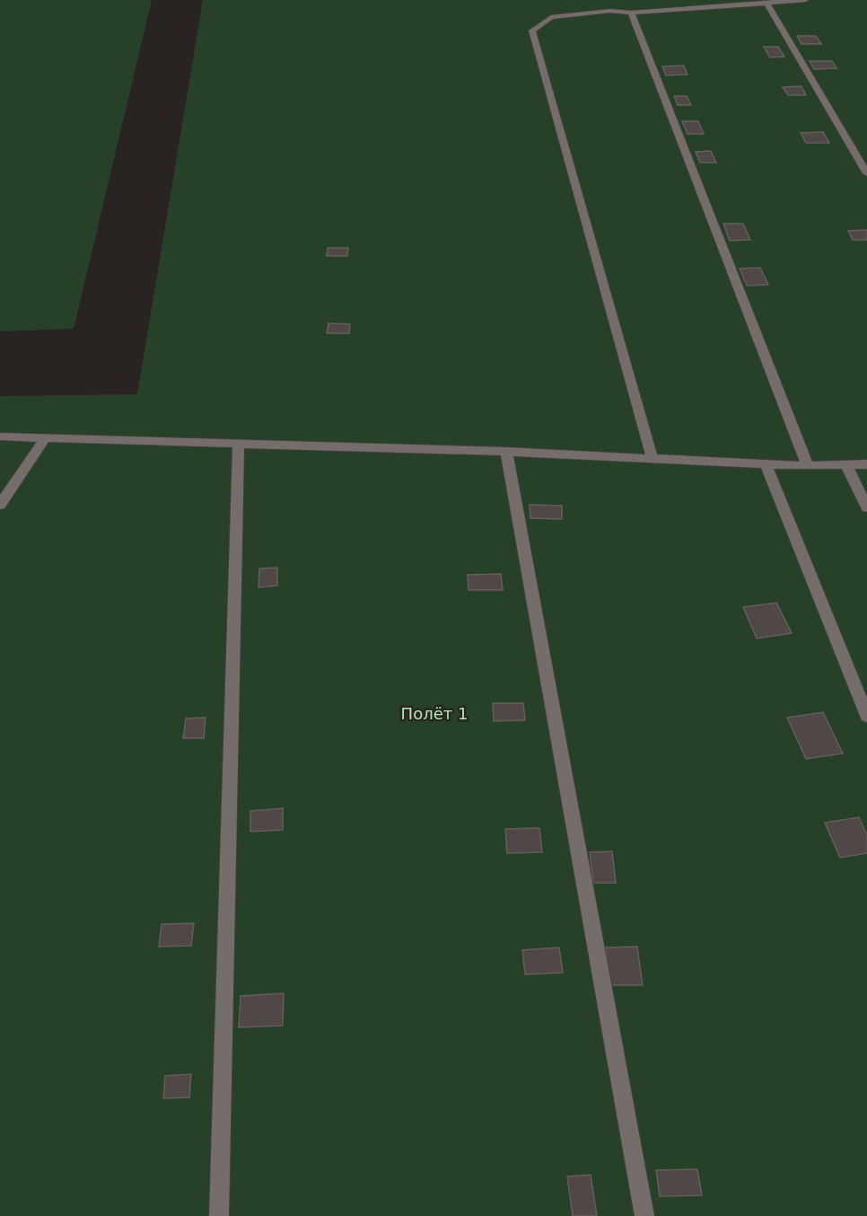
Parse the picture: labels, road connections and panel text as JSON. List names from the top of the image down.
{
  "parks": ["Полёт 1"]
}
